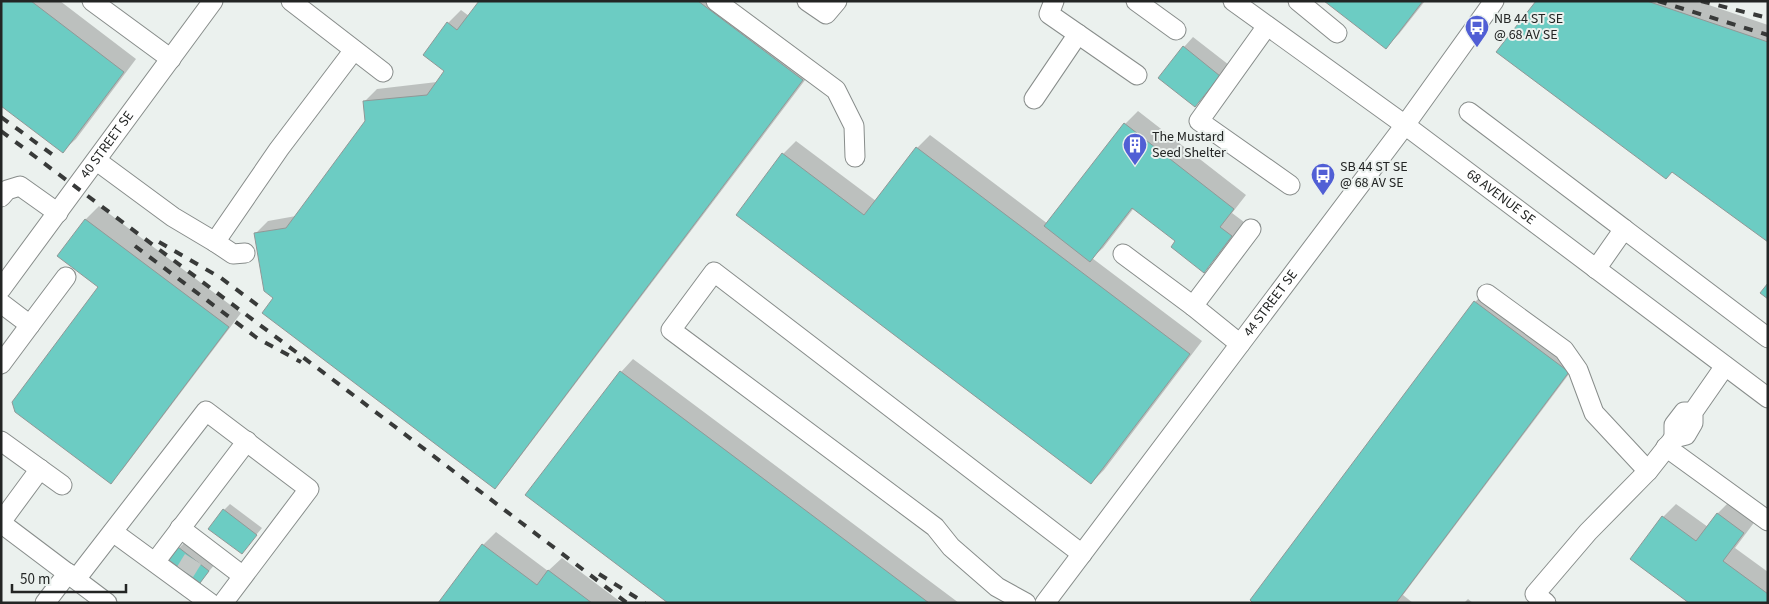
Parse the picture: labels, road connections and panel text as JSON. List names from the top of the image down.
{
  "streets": {
    "street": ["40 STREET SE", "68 AVENUE SE", "44 STREET SE"]
  },
  "crossings": [
    ["68 AVENUE SE", "44 STREET SE"]
  ],
  "places": {
    "bus stop": ["NB 44 ST SE @ 68 AV SE", "SB 44 ST SE @ 68 AV SE"],
    "building": ["The Mustard Seed Shelter"]
  },
  "scale_bar": "50 m"
}
